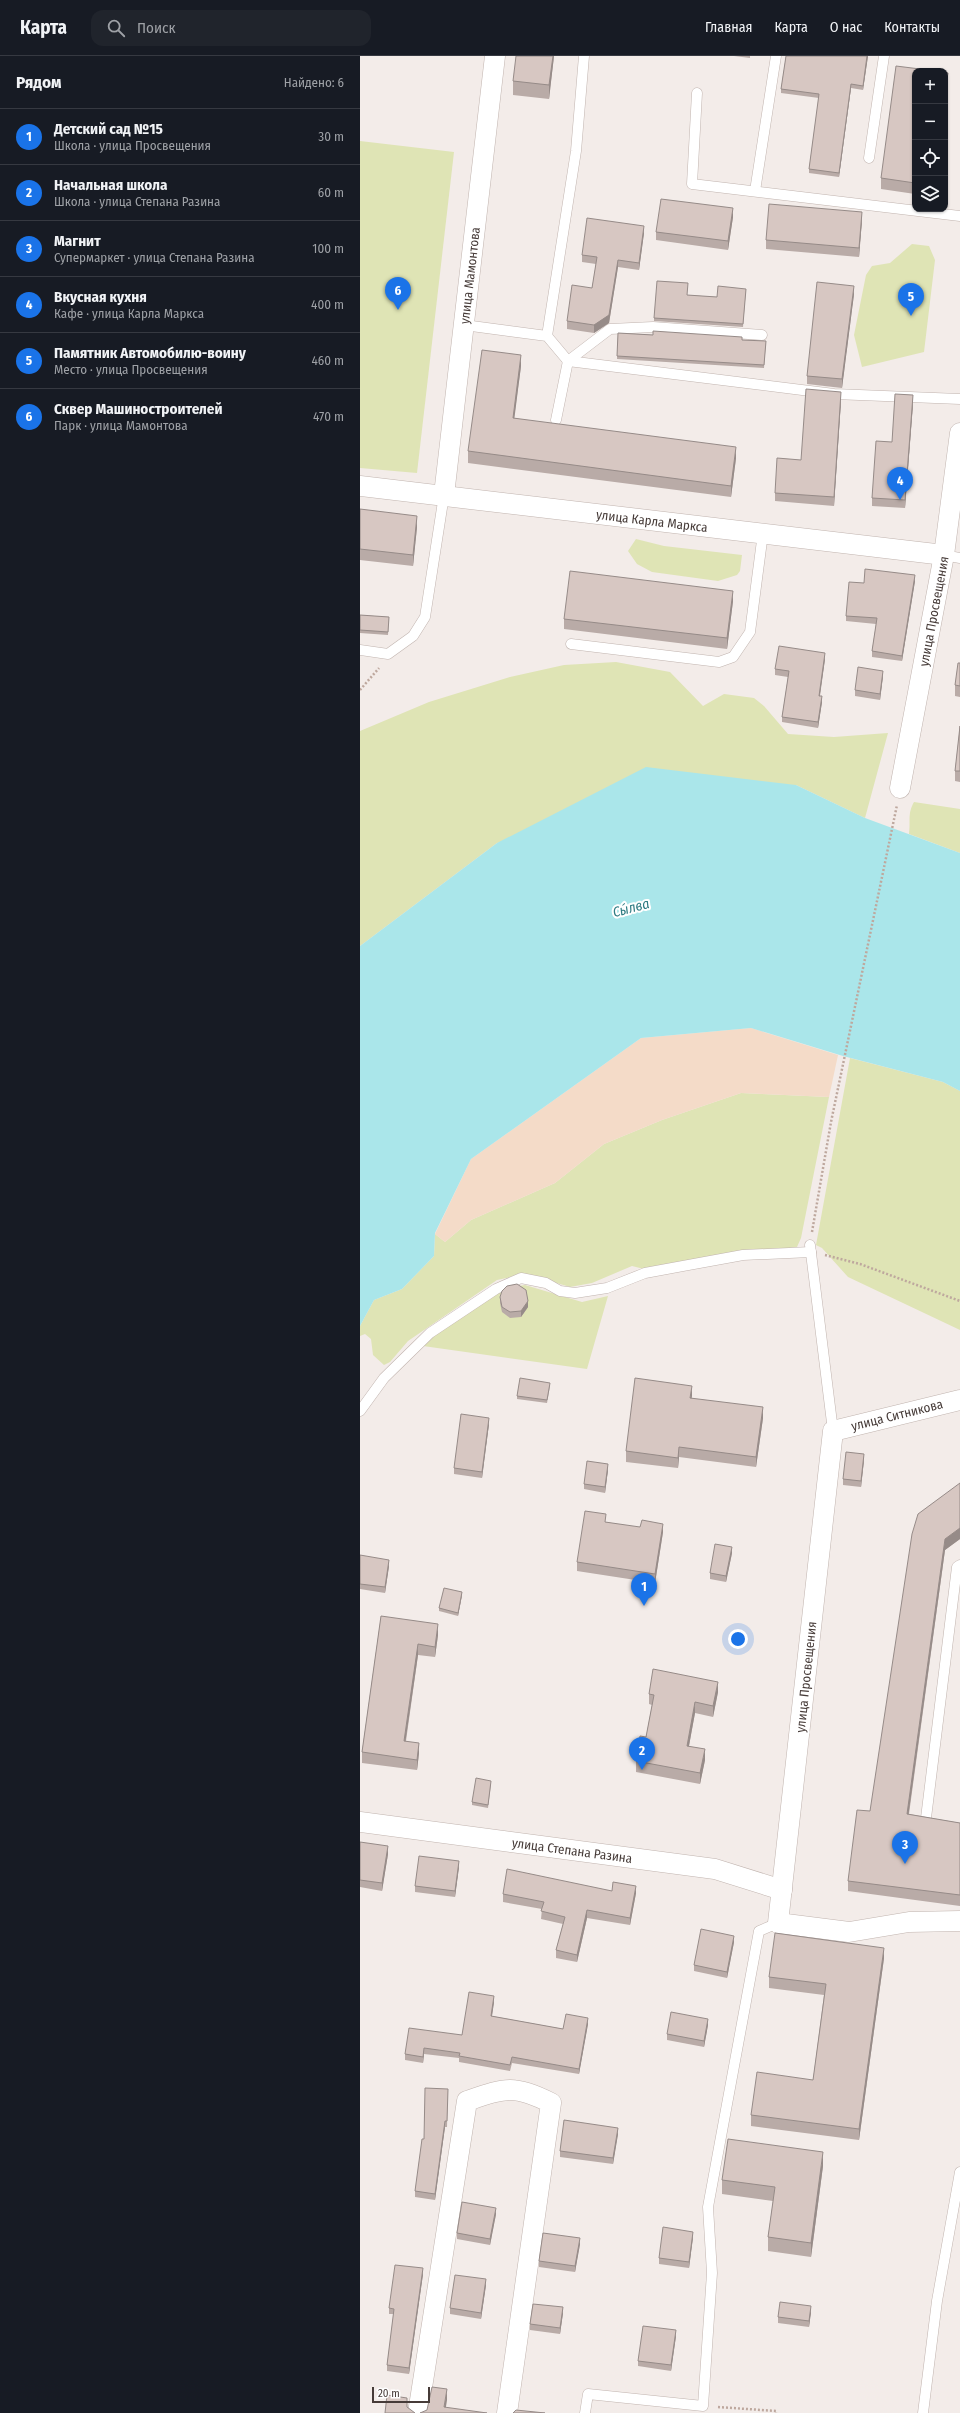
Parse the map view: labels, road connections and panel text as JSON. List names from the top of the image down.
{
  "streets": {
    "street": [
      "улица Мамонтова",
      "улица Карла Маркса",
      "улица Просвещения",
      "улица Ситникова",
      "улица Степана Разина"
    ]
  },
  "crossings": [
    ["улица Мамонтова", "улица Карла Маркса"],
    ["улица Карла Маркса", "улица Просвещения"],
    ["улица Просвещения", "улица Ситникова"],
    ["улица Просвещения", "улица Степана Разина"]
  ],
  "water": ["Сы́лва"],
  "scale_bar": "20 m",
  "page": {
    "header": "Карта",
    "search": "Поиск",
    "nav": [
      "Главная",
      "Карта",
      "О нас",
      "Контакты"
    ],
    "heading": ["Рядом", "Найдено: 6"],
    "map_buttons": ["+", "−"],
    "list": [
      {
        "mark": "1",
        "name": "Детский сад №15",
        "note": "Школа · улица Просвещения",
        "value": "30 m"
      },
      {
        "mark": "2",
        "name": "Начальная школа",
        "note": "Школа · улица Степана Разина",
        "value": "60 m"
      },
      {
        "mark": "3",
        "name": "Магнит",
        "note": "Супермаркет · улица Степана Разина",
        "value": "100 m"
      },
      {
        "mark": "4",
        "name": "Вкусная кухня",
        "note": "Кафе · улица Карла Маркса",
        "value": "400 m"
      },
      {
        "mark": "5",
        "name": "Памятник Автомобилю-воину",
        "note": "Место · улица Просвещения",
        "value": "460 m"
      },
      {
        "mark": "6",
        "name": "Сквер Машиностроителей",
        "note": "Парк · улица Мамонтова",
        "value": "470 m"
      }
    ],
    "pins": [
      "6",
      "5",
      "4",
      "1",
      "2",
      "3"
    ],
    "scale": "20 m"
  }
}
